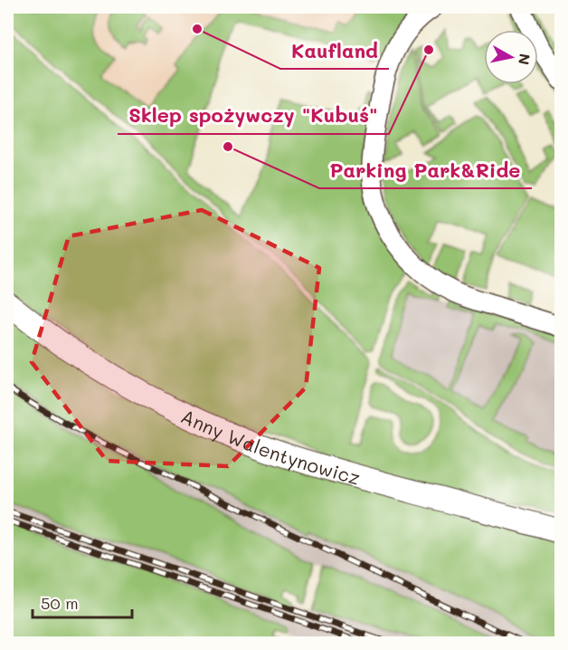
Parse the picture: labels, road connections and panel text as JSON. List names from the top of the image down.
{
  "streets": {
    "main road": ["Anny Walentynowicz"]
  },
  "places": ["Kaufland", "Sklep spożywczy \"Kubuś\"", "Parking Park&Ride"],
  "scale_bar": "50 m",
  "north": "right"
}
